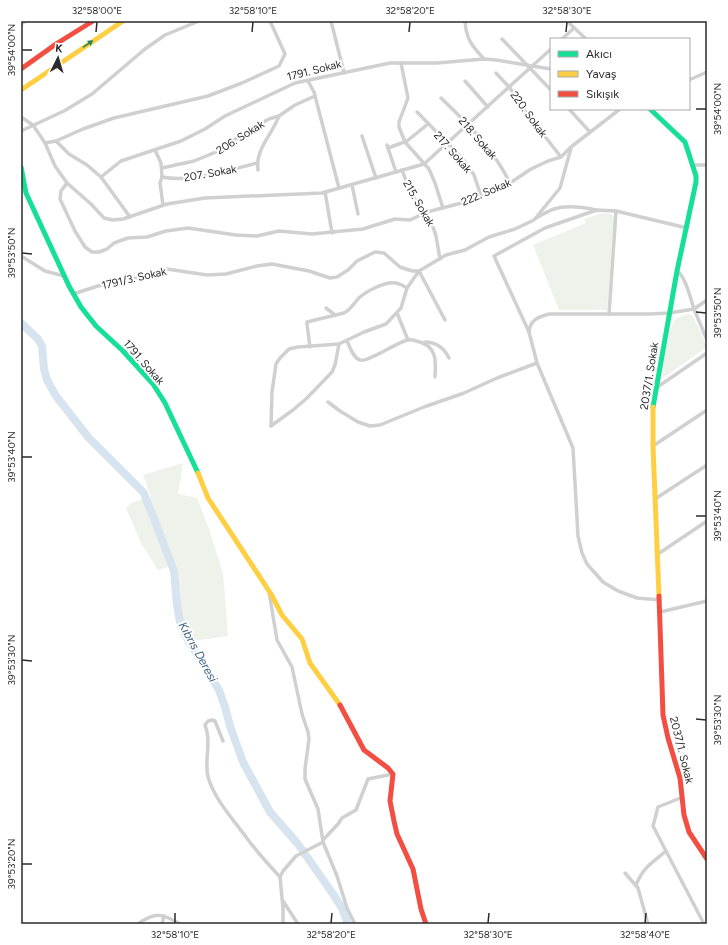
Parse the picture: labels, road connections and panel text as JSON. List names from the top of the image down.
{
  "streets": {
    "main road": ["1791. Sokak", "2037/1. Sokak"],
    "street": [
      "220. Sokak",
      "206. Sokak",
      "218. Sokak",
      "217. Sokak",
      "207. Sokak",
      "222. Sokak",
      "215. Sokak",
      "1791/3. Sokak"
    ]
  },
  "crossings": [
    ["1791. Sokak", "1791/3. Sokak"],
    ["220. Sokak", "222. Sokak"],
    ["218. Sokak", "222. Sokak"],
    ["217. Sokak", "222. Sokak"],
    ["222. Sokak", "215. Sokak"]
  ],
  "water": ["Kıbrıs Deresi"],
  "legend": ["Akıcı", "Yavaş", "Sıkışık"],
  "north": "top",
  "coordinates": [
    "32°58'00\"E",
    "32°58'10\"E",
    "32°58'20\"E",
    "32°58'30\"E",
    "39°54'00\"N",
    "39°53'50\"N",
    "39°53'40\"N",
    "39°53'30\"N",
    "39°53'20\"N",
    "32°58'40\"E"
  ]
}
